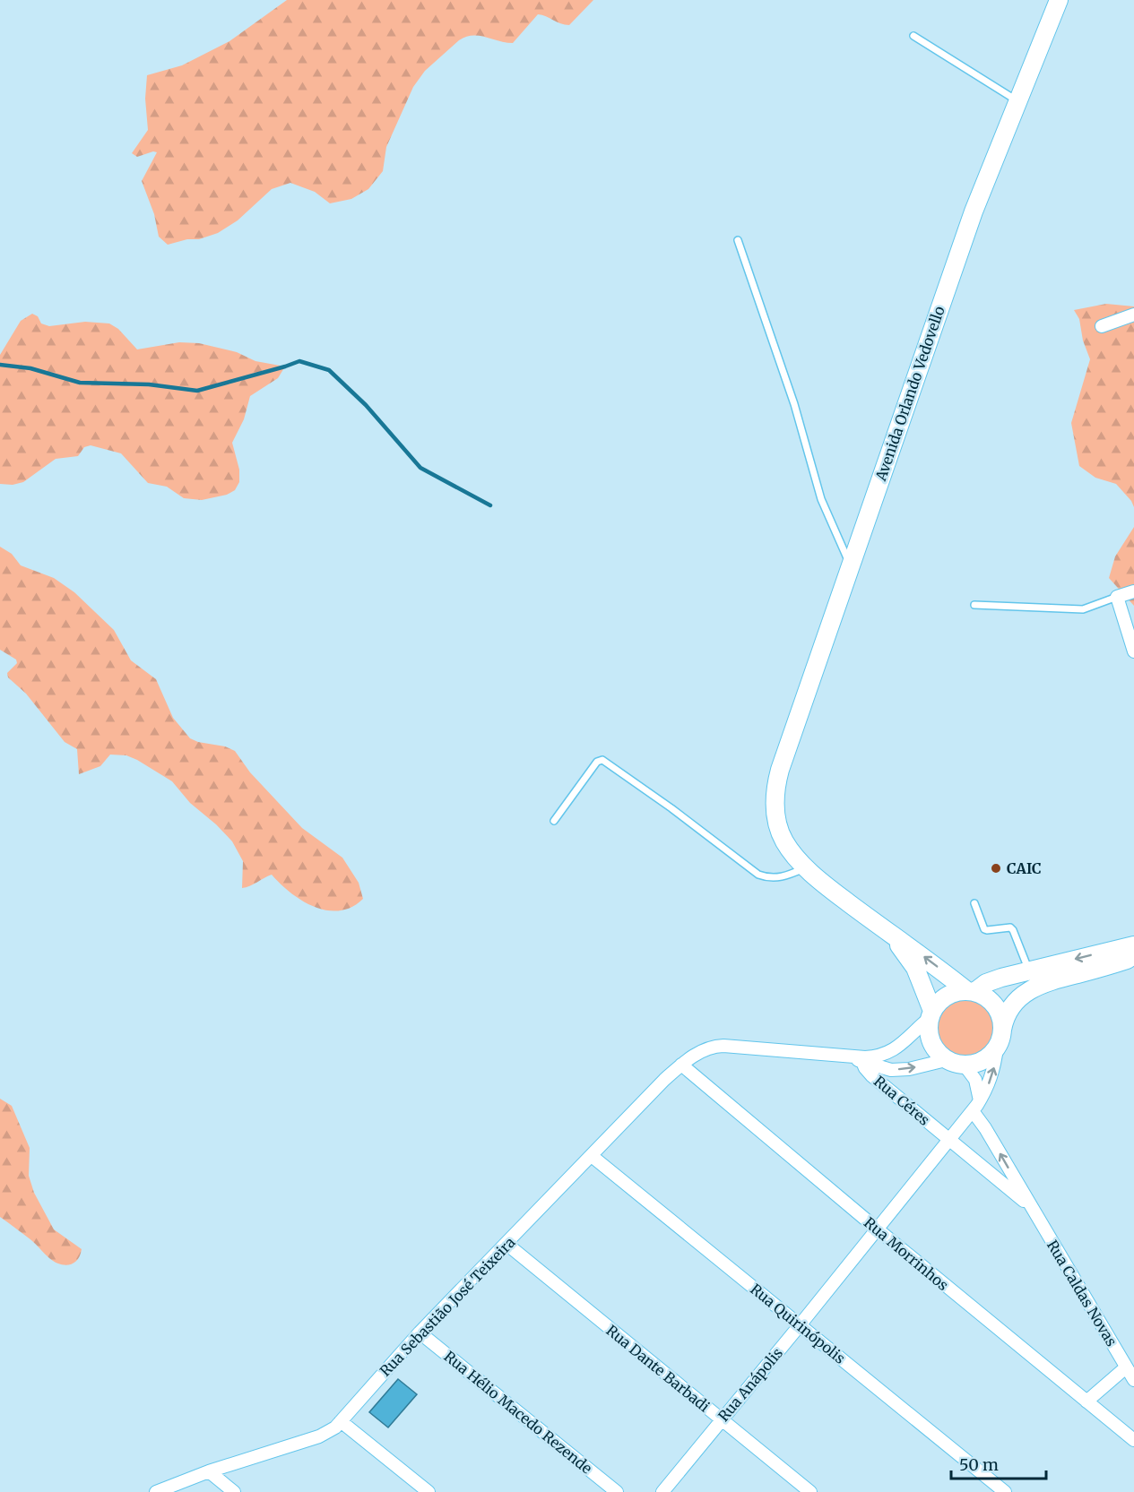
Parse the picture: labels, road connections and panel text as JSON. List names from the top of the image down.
{
  "streets": {
    "street": [
      "Avenida Orlando Vedovello",
      "Rua Céres",
      "Rua Morrinhos",
      "Rua Caldas Novas",
      "Rua Sebastião José Teixeira",
      "Rua Quirinópolis",
      "Rua Dante Barbadi",
      "Rua Anápolis",
      "Rua Hélio Macedo Rezende"
    ]
  },
  "crossings": [
    ["Rua Céres", "Rua Caldas Novas"],
    ["Rua Céres", "Rua Sebastião José Teixeira"],
    ["Rua Céres", "Rua Anápolis"],
    ["Rua Morrinhos", "Rua Sebastião José Teixeira"],
    ["Rua Morrinhos", "Rua Anápolis"],
    ["Rua Caldas Novas", "Rua Anápolis"],
    ["Rua Sebastião José Teixeira", "Rua Quirinópolis"],
    ["Rua Sebastião José Teixeira", "Rua Dante Barbadi"],
    ["Rua Sebastião José Teixeira", "Rua Hélio Macedo Rezende"],
    ["Rua Quirinópolis", "Rua Anápolis"],
    ["Rua Dante Barbadi", "Rua Anápolis"]
  ],
  "places": ["CAIC"],
  "scale_bar": "50 m"
}
